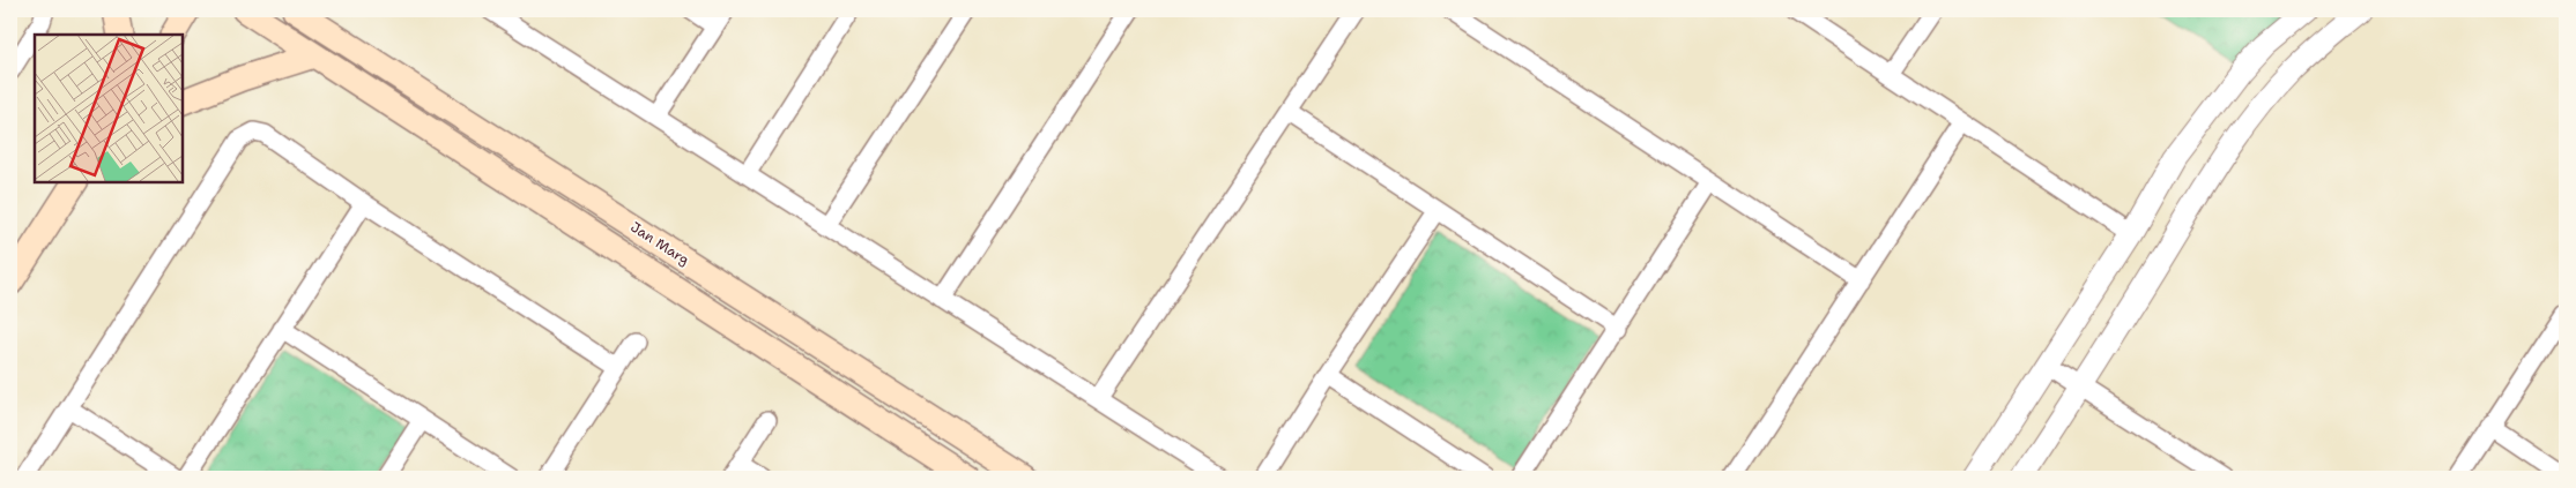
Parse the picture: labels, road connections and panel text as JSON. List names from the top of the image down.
{
  "streets": {
    "main road": ["Jan Marg"]
  }
}
